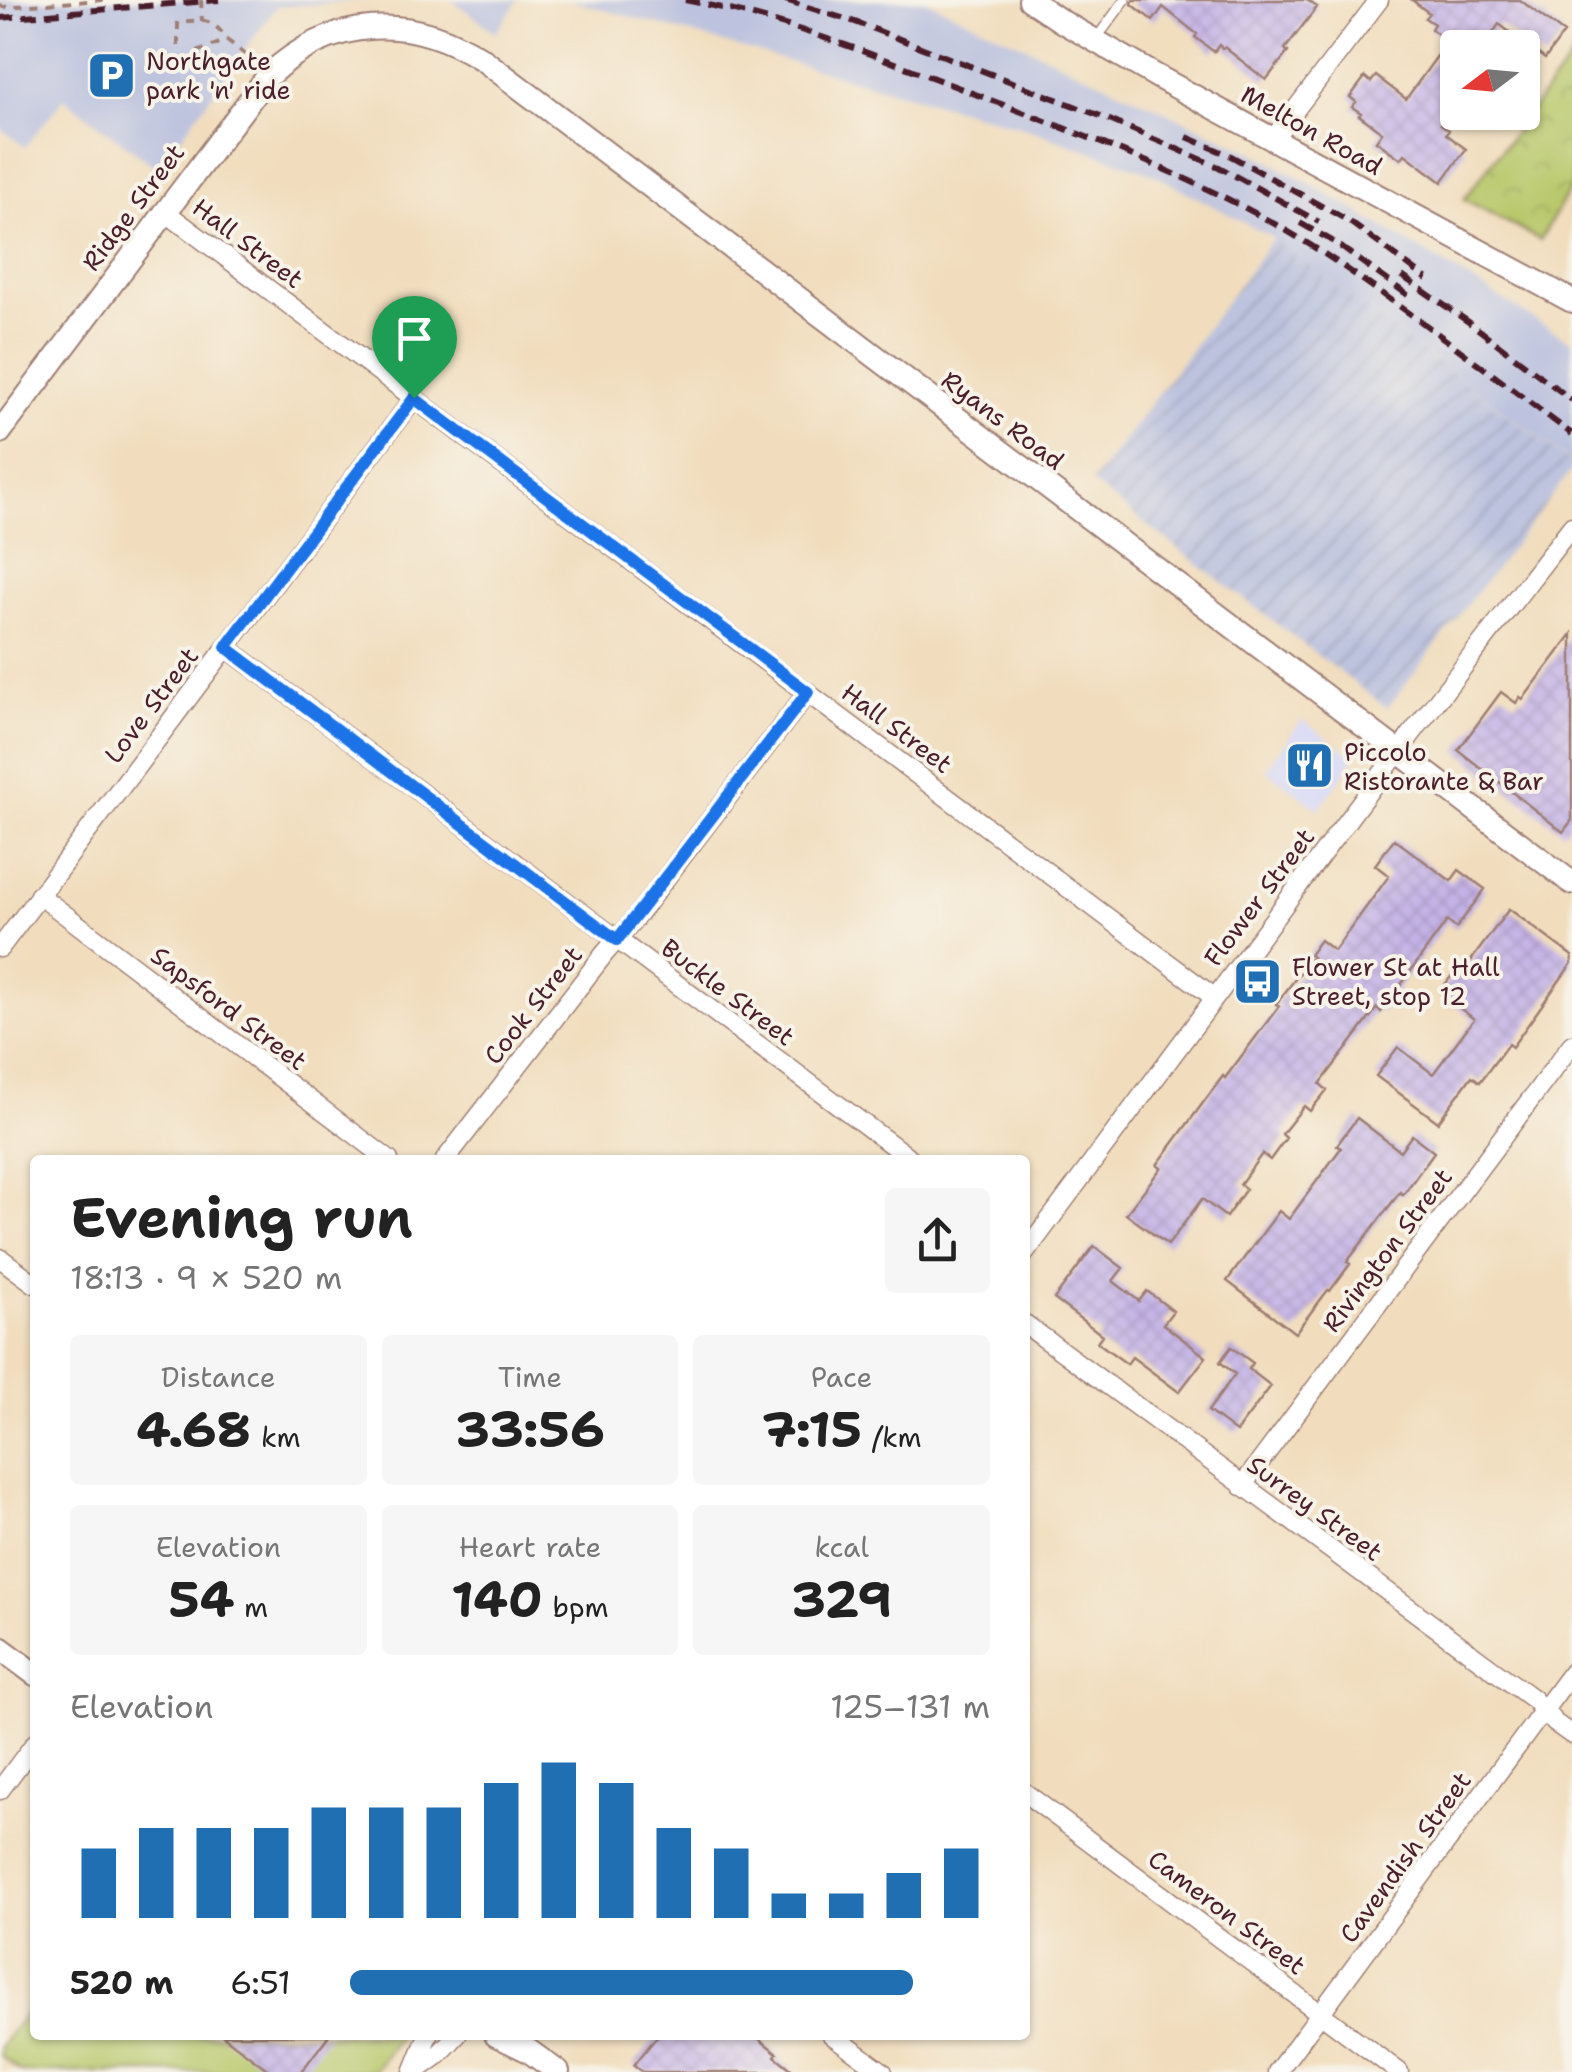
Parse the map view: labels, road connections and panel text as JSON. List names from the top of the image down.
{
  "streets": {
    "street": [
      "Melton Road",
      "Ridge Street",
      "Hall Street",
      "Ryans Road",
      "Love Street",
      "Flower Street",
      "Buckle Street",
      "Cook Street",
      "Sapsford Street",
      "Rivington Street",
      "Surrey Street",
      "Cavendish Street",
      "Cameron Street"
    ]
  },
  "crossings": [
    ["Ridge Street", "Hall Street"],
    ["Ridge Street", "Ryans Road"],
    ["Hall Street", "Love Street"],
    ["Hall Street", "Flower Street"],
    ["Hall Street", "Cook Street"],
    ["Ryans Road", "Flower Street"],
    ["Love Street", "Buckle Street"],
    ["Love Street", "Sapsford Street"],
    ["Buckle Street", "Cook Street"],
    ["Rivington Street", "Surrey Street"],
    ["Surrey Street", "Cavendish Street"],
    ["Cavendish Street", "Cameron Street"]
  ],
  "places": {
    "parking": ["Northgate park 'n' ride"],
    "restaurant": ["Piccolo Ristorante & Bar"],
    "bus stop": ["Flower St at Hall Street, stop 12"]
  },
  "north": "left",
  "page": {
    "heading": ["Evening run", "18:13 · 9 × 520 m"],
    "stats": [
      ["Distance", "4.68 km"],
      ["Time", "33:56"],
      ["Pace", "7:15 /km"],
      ["Elevation", "54 m"],
      ["Heart rate", "140 bpm"],
      ["kcal", "329"]
    ],
    "chart": ["Elevation", "125–131 m"],
    "list": [
      {
        "name": "520 m",
        "note": "6:51"
      }
    ]
  }
}
